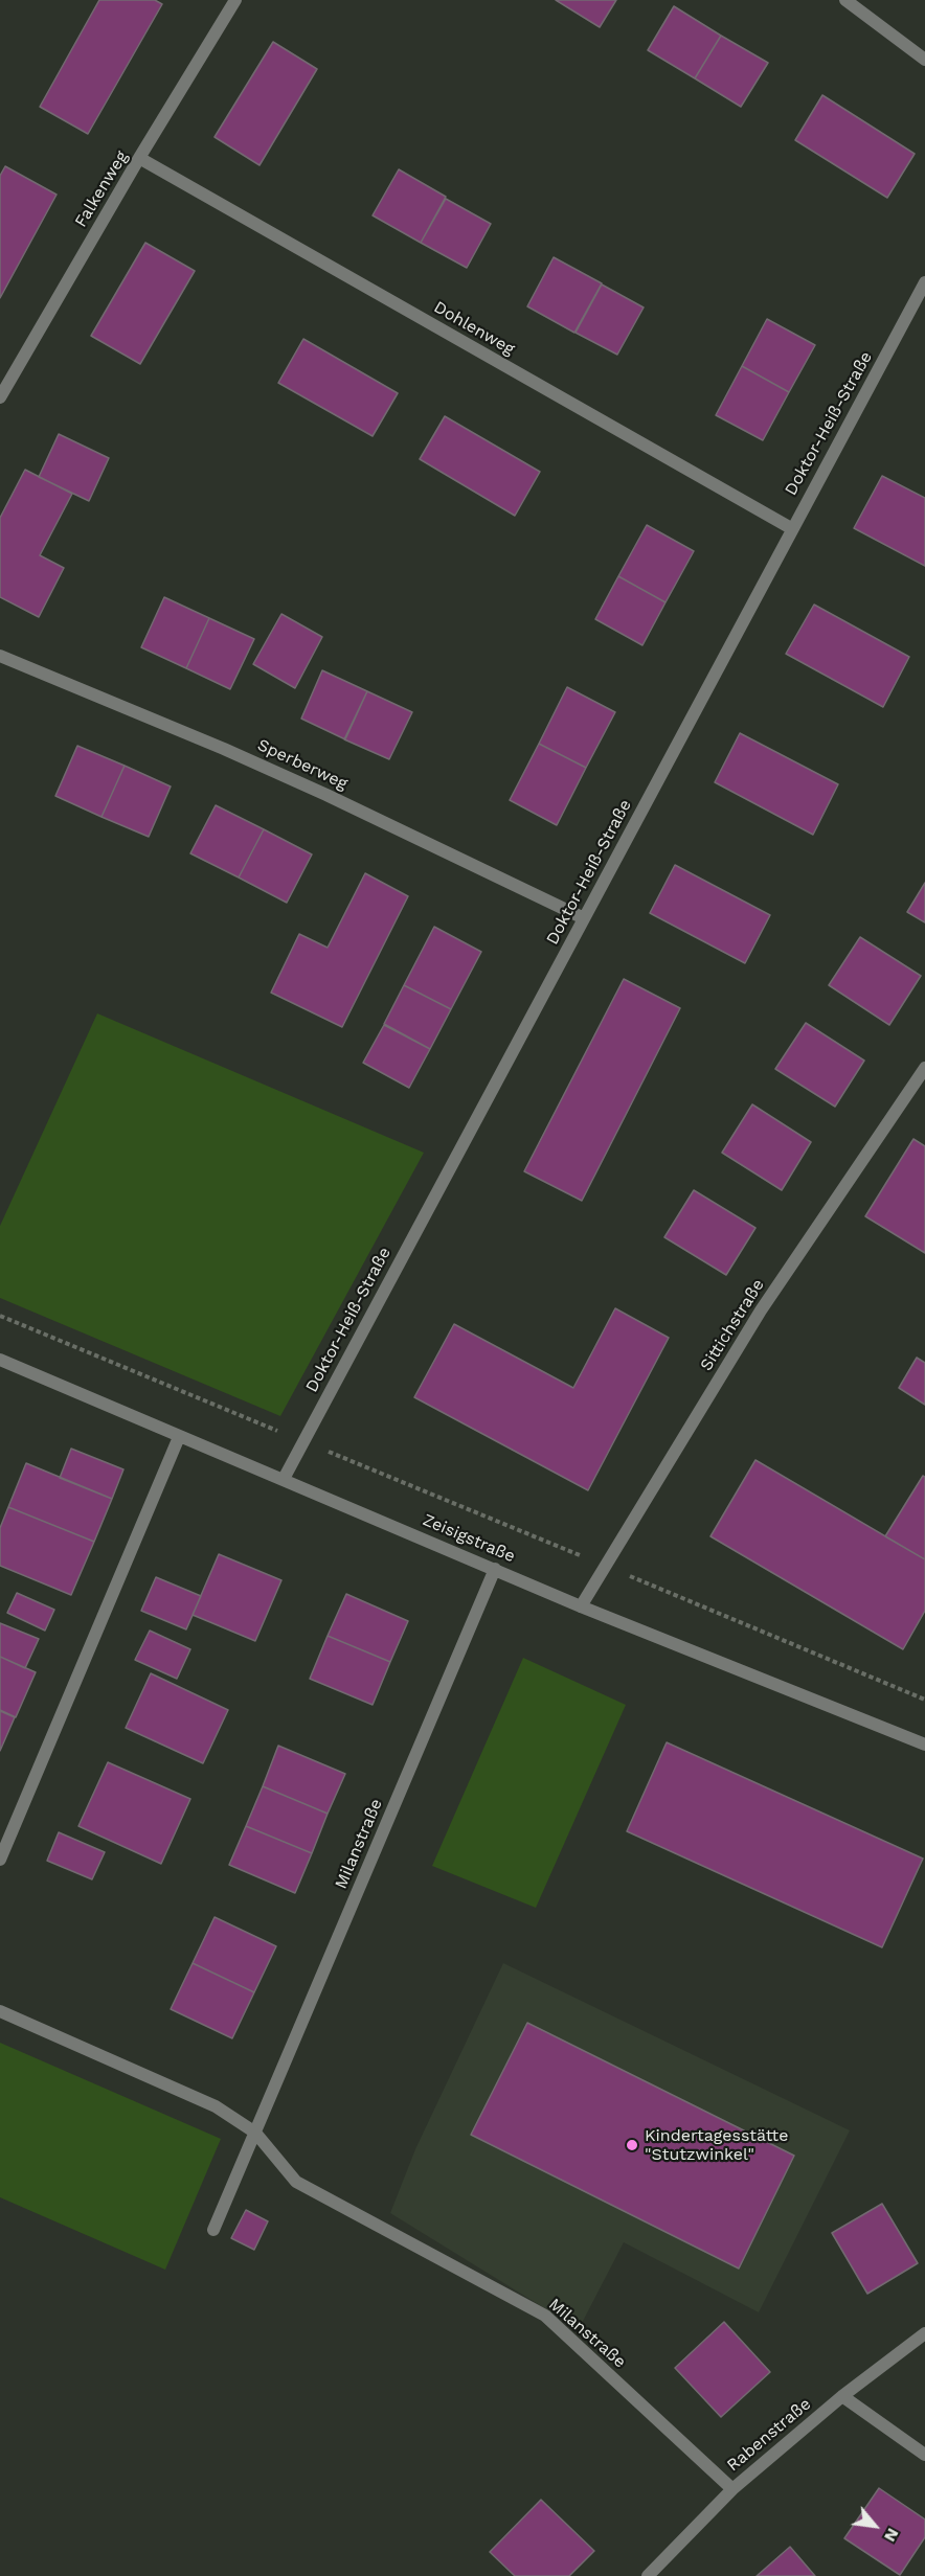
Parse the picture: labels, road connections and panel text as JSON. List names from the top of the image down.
{
  "streets": {
    "street": [
      "Falkenweg",
      "Dohlenweg",
      "Doktor-Heiß-Straße",
      "Sperberweg",
      "Sittichstraße",
      "Zeisigstraße",
      "Milanstraße",
      "Rabenstraße"
    ]
  },
  "crossings": [
    ["Falkenweg", "Dohlenweg"],
    ["Dohlenweg", "Doktor-Heiß-Straße"],
    ["Doktor-Heiß-Straße", "Sperberweg"],
    ["Doktor-Heiß-Straße", "Zeisigstraße"],
    ["Sittichstraße", "Zeisigstraße"],
    ["Zeisigstraße", "Milanstraße"],
    ["Milanstraße", "Rabenstraße"]
  ],
  "places": ["Kindertagesstätte \"Stutzwinkel\""],
  "north": "bottom right"
}
